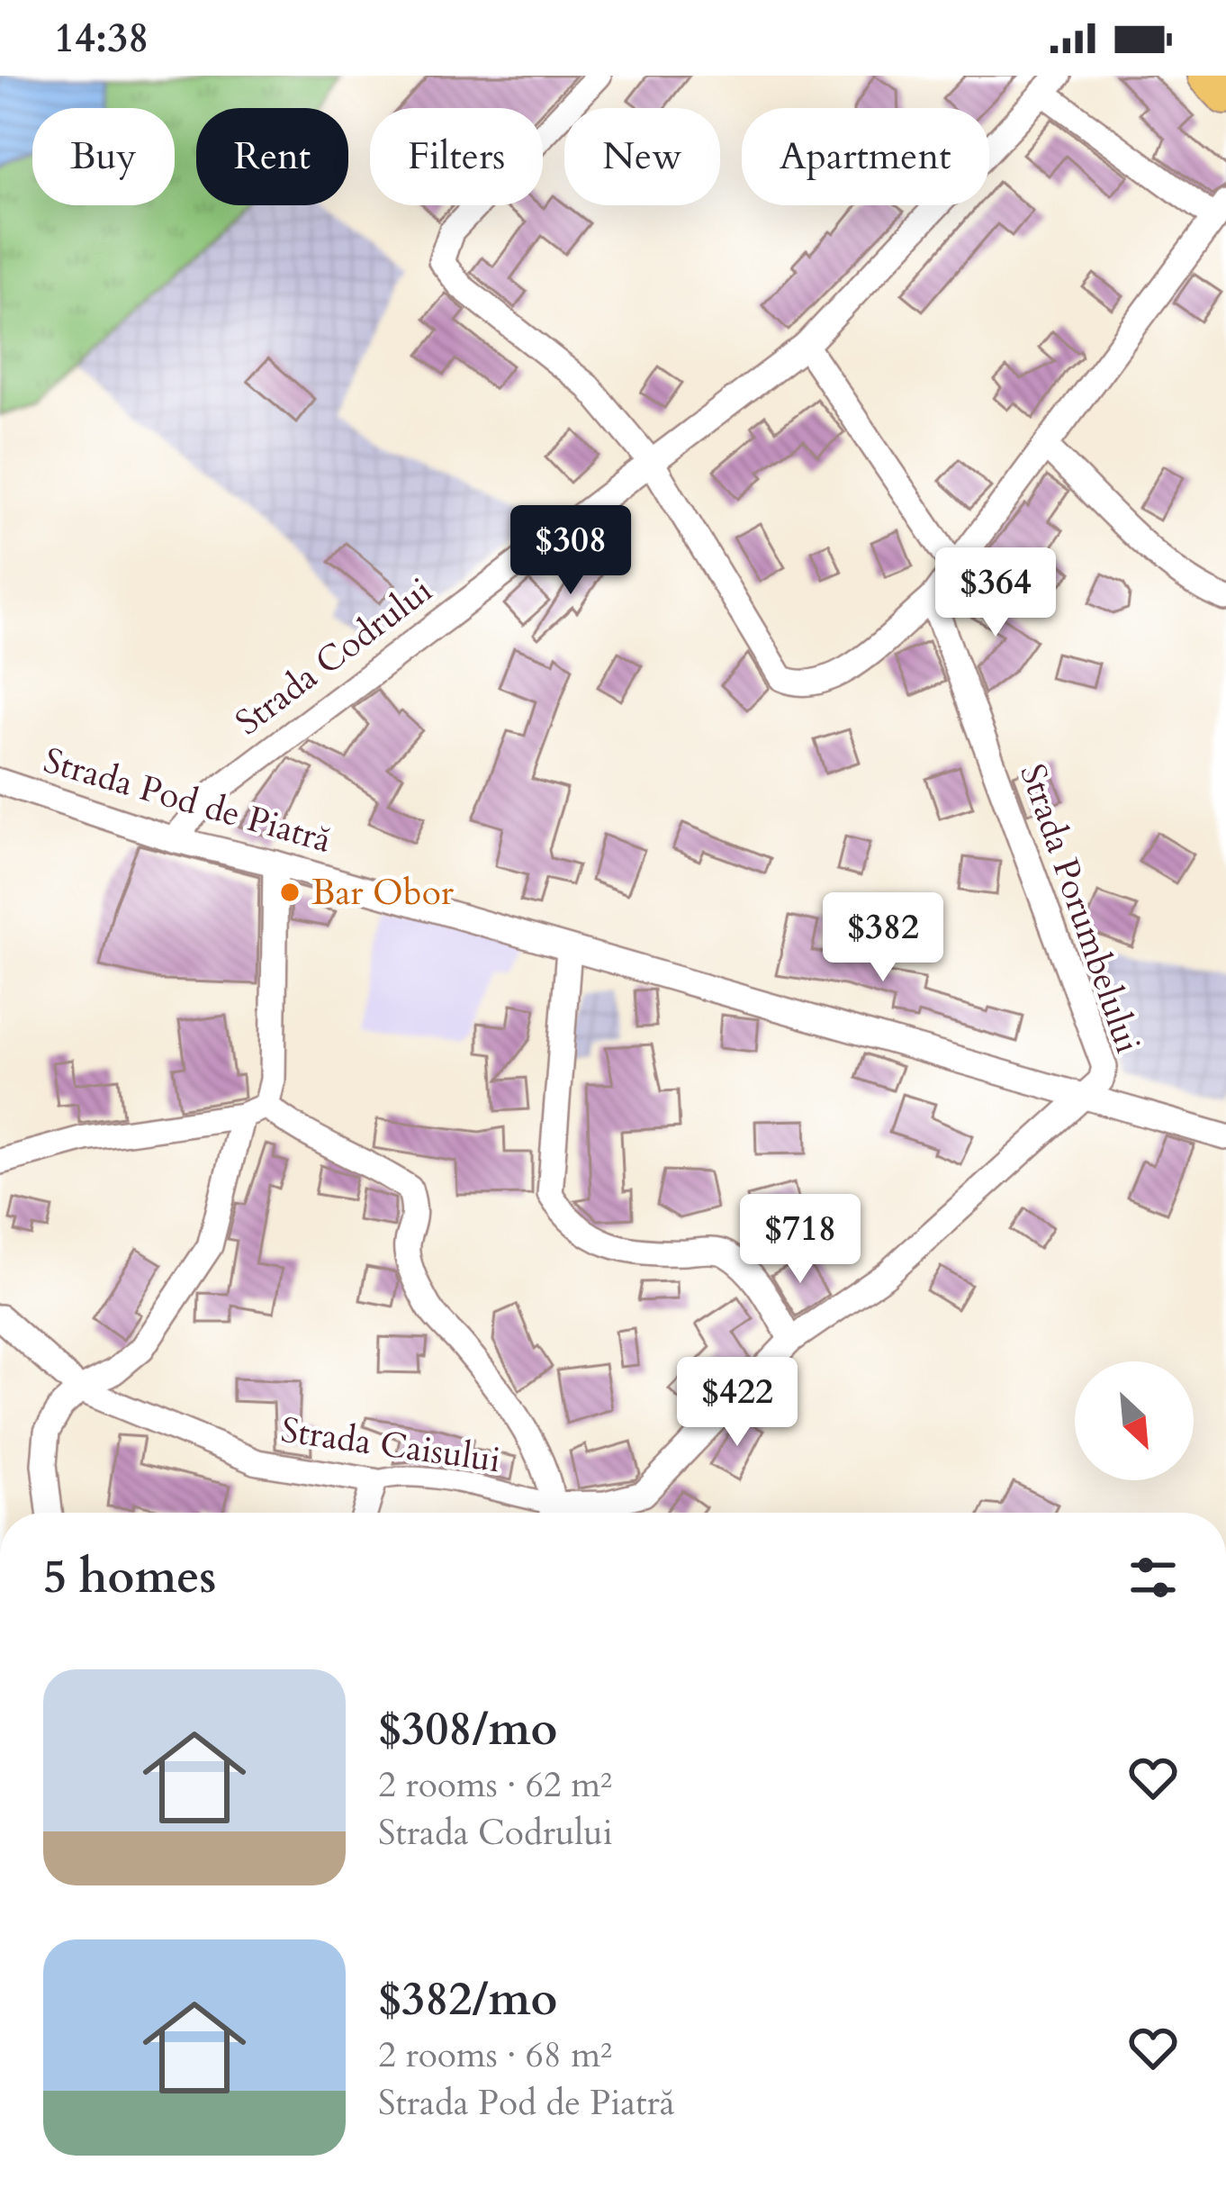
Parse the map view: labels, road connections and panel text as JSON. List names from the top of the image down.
{
  "streets": {
    "street": [
      "Strada Codrului",
      "Strada Pod de Piatră",
      "Strada Porumbelului",
      "Strada Caisului"
    ]
  },
  "crossings": [
    ["Strada Codrului", "Strada Pod de Piatră"],
    ["Strada Pod de Piatră", "Strada Porumbelului"]
  ],
  "places": ["Bar Obor"],
  "north": "bottom right",
  "page": {
    "status": "14:38",
    "chip": [
      "Buy",
      "Rent",
      "Filters",
      "New",
      "Apartment"
    ],
    "price": [
      "$308",
      "$364",
      "$382",
      "$718",
      "$422"
    ],
    "heading": "5 homes",
    "list": [
      {
        "name": "$308/mo",
        "note": "2 rooms · 62 m² · Strada Codrului"
      },
      {
        "name": "$382/mo",
        "note": "2 rooms · 68 m² · Strada Pod de Piatră"
      }
    ]
  }
}
